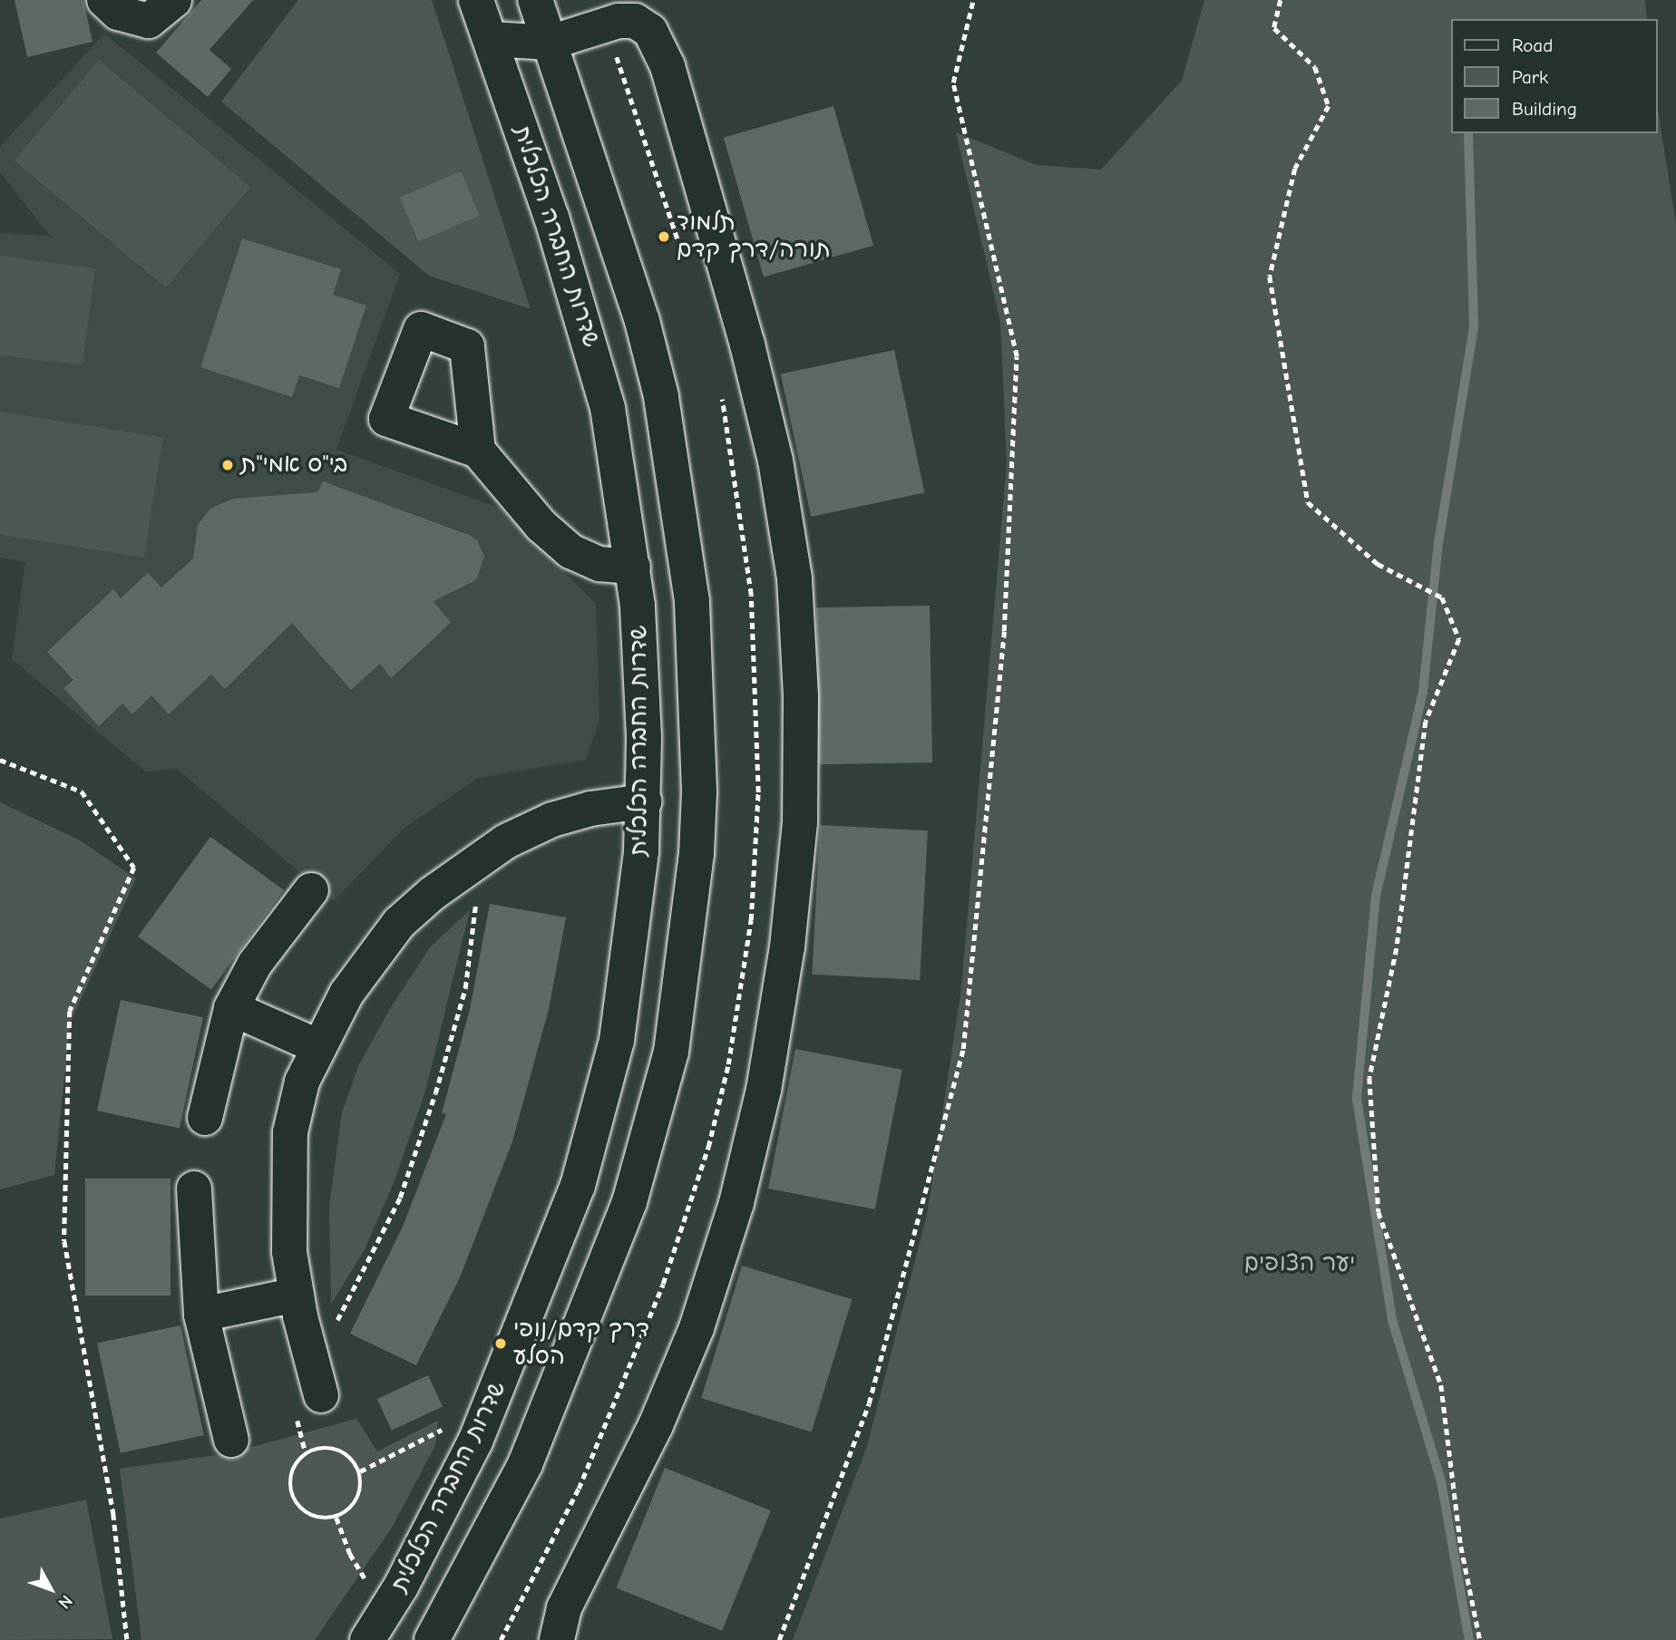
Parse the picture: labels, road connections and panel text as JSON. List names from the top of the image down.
{
  "streets": {
    "main road": ["שדרות החברה הכלכלית"]
  },
  "parks": ["יער הצופים"],
  "places": ["תלמוד תורה/דרך קדם", "בי\"ס אמי\"ת", "דרך קדם/נופי הסלע"],
  "legend": ["Road", "Park", "Building"],
  "north": "bottom right"
}
